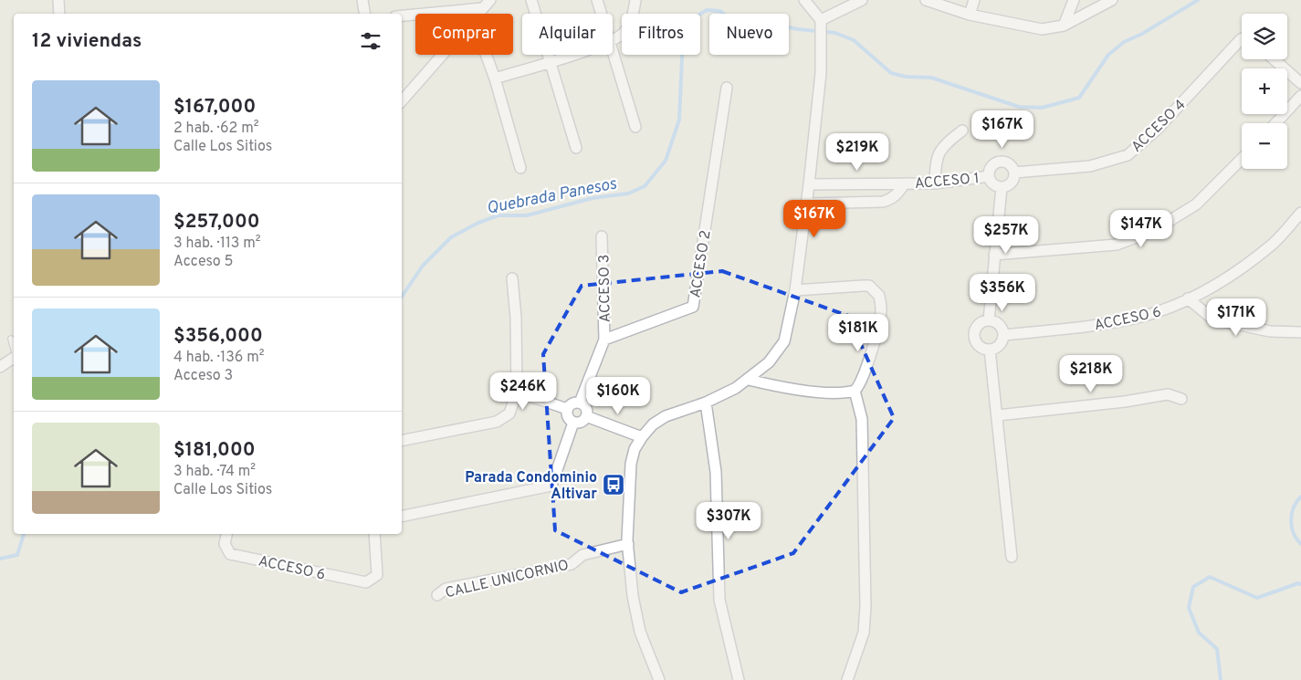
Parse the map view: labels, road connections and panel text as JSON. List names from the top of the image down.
{
  "streets": {
    "street": [
      "ACCESO 4",
      "ACCESO 1",
      "ACCESO 2",
      "ACCESO 3",
      "ACCESO 6",
      "CALLE UNICORNIO"
    ]
  },
  "crossings": [
    ["ACCESO 4", "ACCESO 1"],
    ["ACCESO 2", "ACCESO 3"]
  ],
  "water": ["Quebrada Panesos"],
  "places": {
    "bus stop": ["Parada Condominio Altivar"]
  },
  "page": {
    "map_buttons": ["+", "−"],
    "chip": [
      "Comprar",
      "Alquilar",
      "Filtros",
      "Nuevo"
    ],
    "heading": "12 viviendas",
    "list": [
      {
        "name": "$167,000",
        "note": "2 hab. · 62 m² · Calle Los Sitios"
      },
      {
        "name": "$257,000",
        "note": "3 hab. · 113 m² · Acceso 5"
      },
      {
        "name": "$356,000",
        "note": "4 hab. · 136 m² · Acceso 3"
      },
      {
        "name": "$181,000",
        "note": "3 hab. · 74 m² · Calle Los Sitios"
      }
    ],
    "price": [
      "$167K",
      "$219K",
      "$167K",
      "$147K",
      "$257K",
      "$356K",
      "$171K",
      "$181K",
      "$218K",
      "$246K",
      "$160K",
      "$307K"
    ]
  }
}
